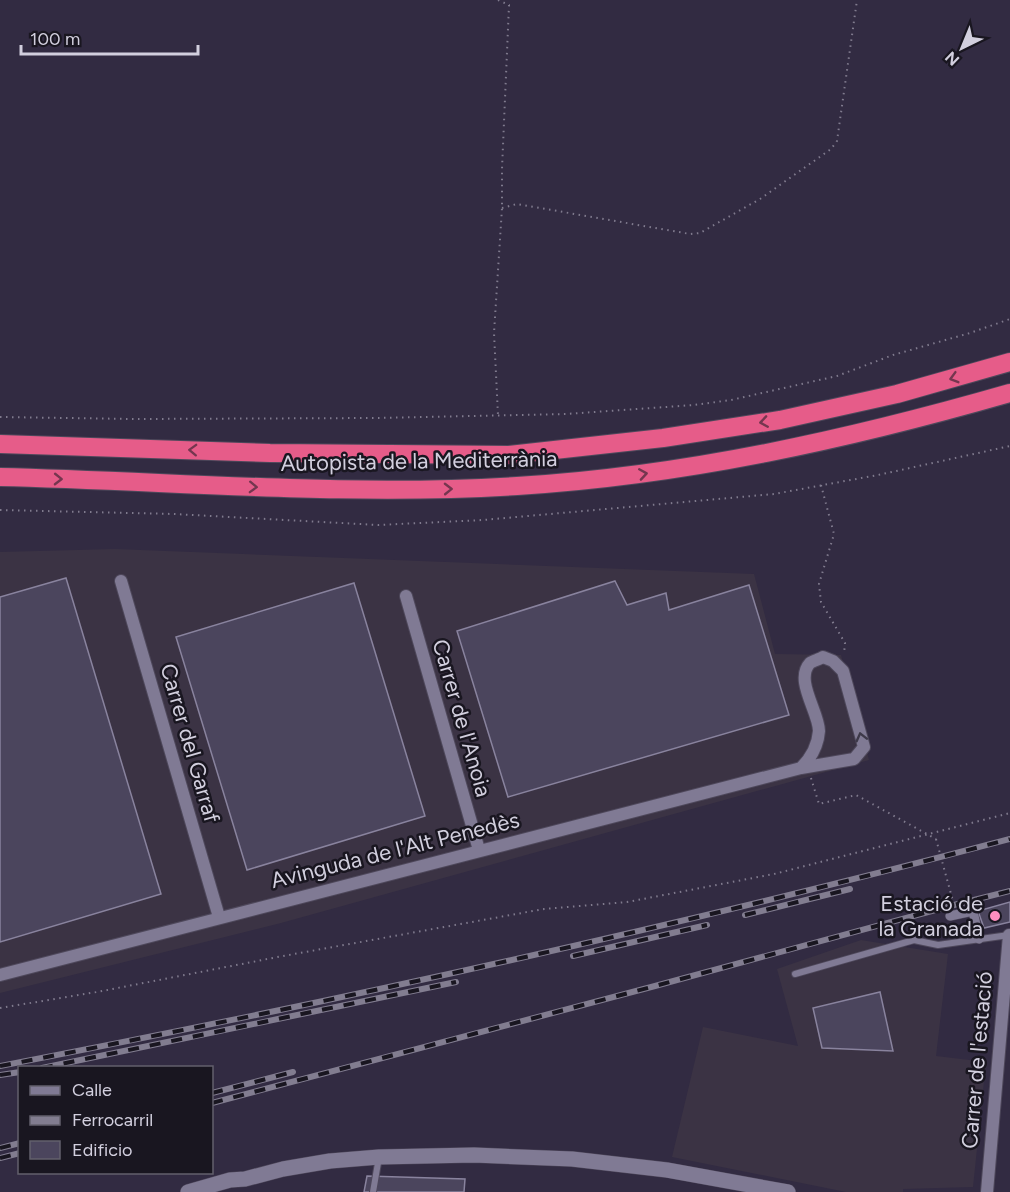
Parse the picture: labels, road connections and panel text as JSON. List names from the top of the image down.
{
  "streets": {
    "highway": ["Autopista de la Mediterrània"],
    "street": [
      "Carrer de l'Anoia",
      "Carrer del Garraf",
      "Avinguda de l'Alt Penedès",
      "Carrer de l'estació"
    ]
  },
  "crossings": [
    ["Carrer de l'Anoia", "Avinguda de l'Alt Penedès"],
    ["Carrer del Garraf", "Avinguda de l'Alt Penedès"]
  ],
  "places": ["Estació de la Granada"],
  "legend": ["Calle", "Ferrocarril", "Edificio"],
  "scale_bar": "100 m",
  "north": "bottom left"
}
